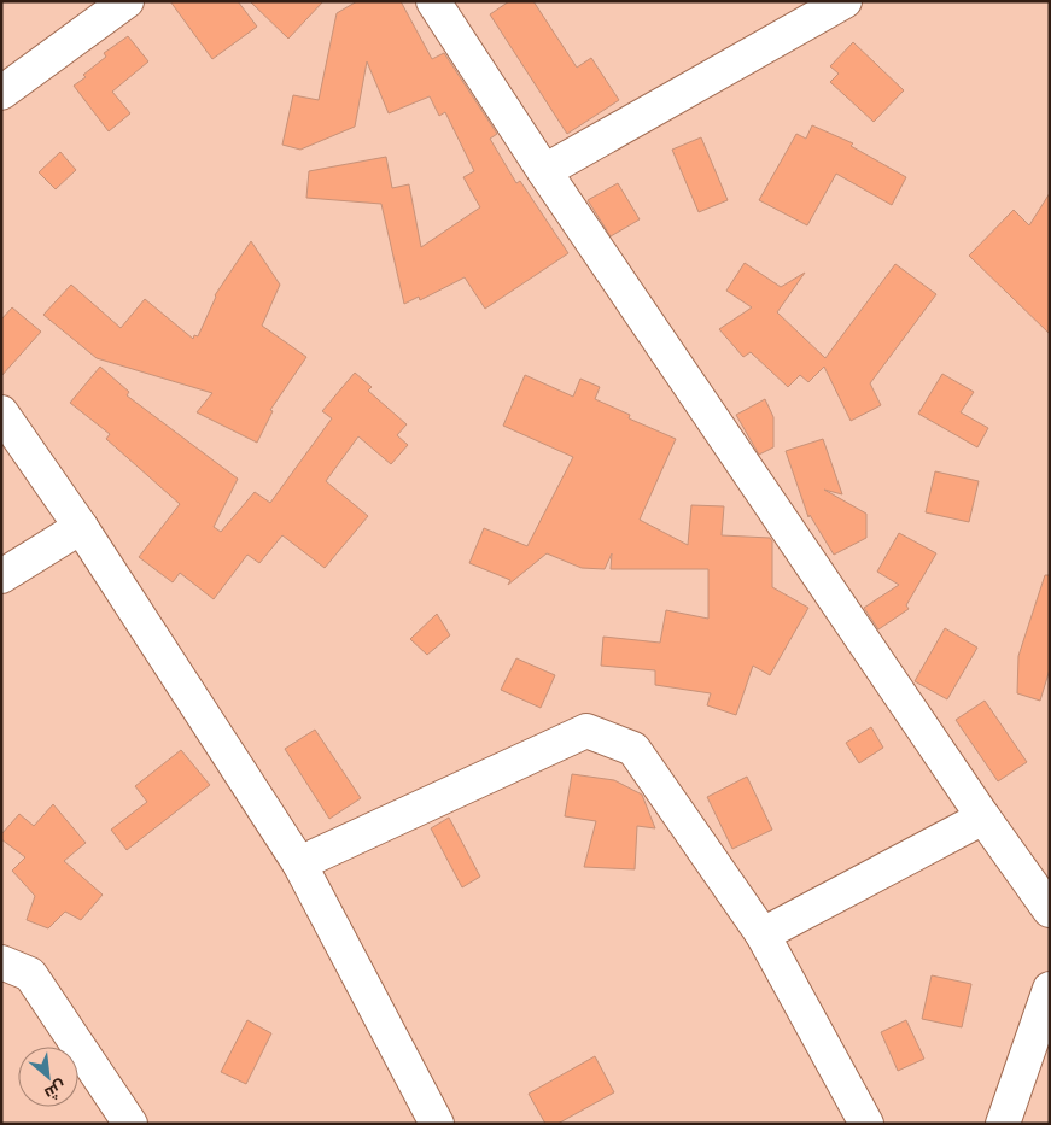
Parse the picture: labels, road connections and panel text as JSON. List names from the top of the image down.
{
  "north": "bottom right"
}
